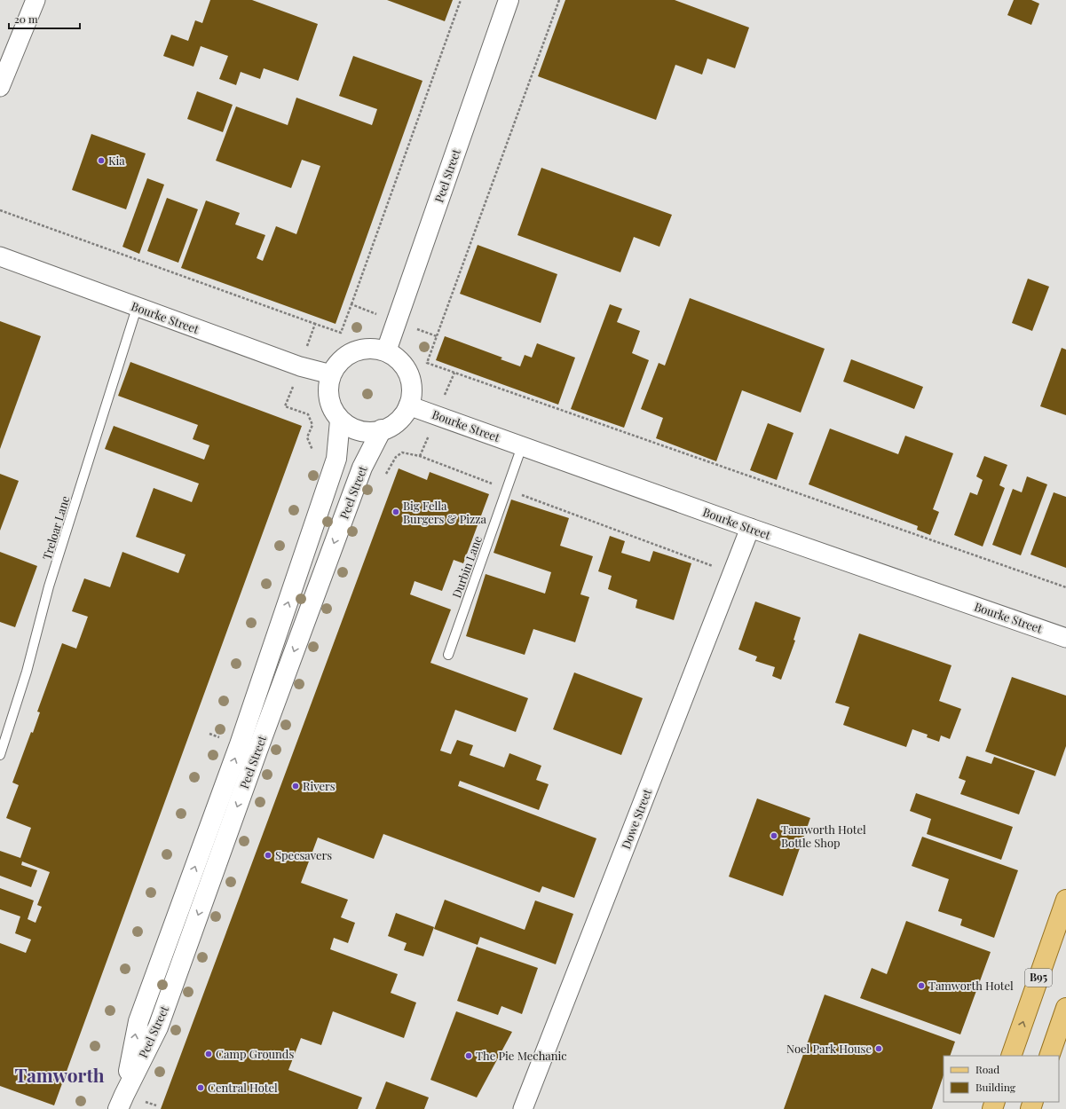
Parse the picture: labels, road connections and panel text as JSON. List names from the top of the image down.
{
  "streets": {
    "main road": ["Peel Street", "B95"],
    "street": ["Bourke Street", "Dowe Street"],
    "lane": ["Treloar Lane", "Durbin Lane"]
  },
  "crossings": [
    ["Peel Street", "Bourke Street"],
    ["Bourke Street", "Treloar Lane"],
    ["Bourke Street", "Durbin Lane"],
    ["Bourke Street", "Dowe Street"]
  ],
  "districts": ["Tamworth"],
  "places": [
    "Kia",
    "Big Fella Burgers & Pizza",
    "Rivers",
    "Tamworth Hotel Bottle Shop",
    "Specsavers",
    "Tamworth Hotel",
    "Noel Park House",
    "Camp Grounds",
    "The Pie Mechanic",
    "Central Hotel"
  ],
  "legend": ["Road", "Building"],
  "scale_bar": "20 m"
}
